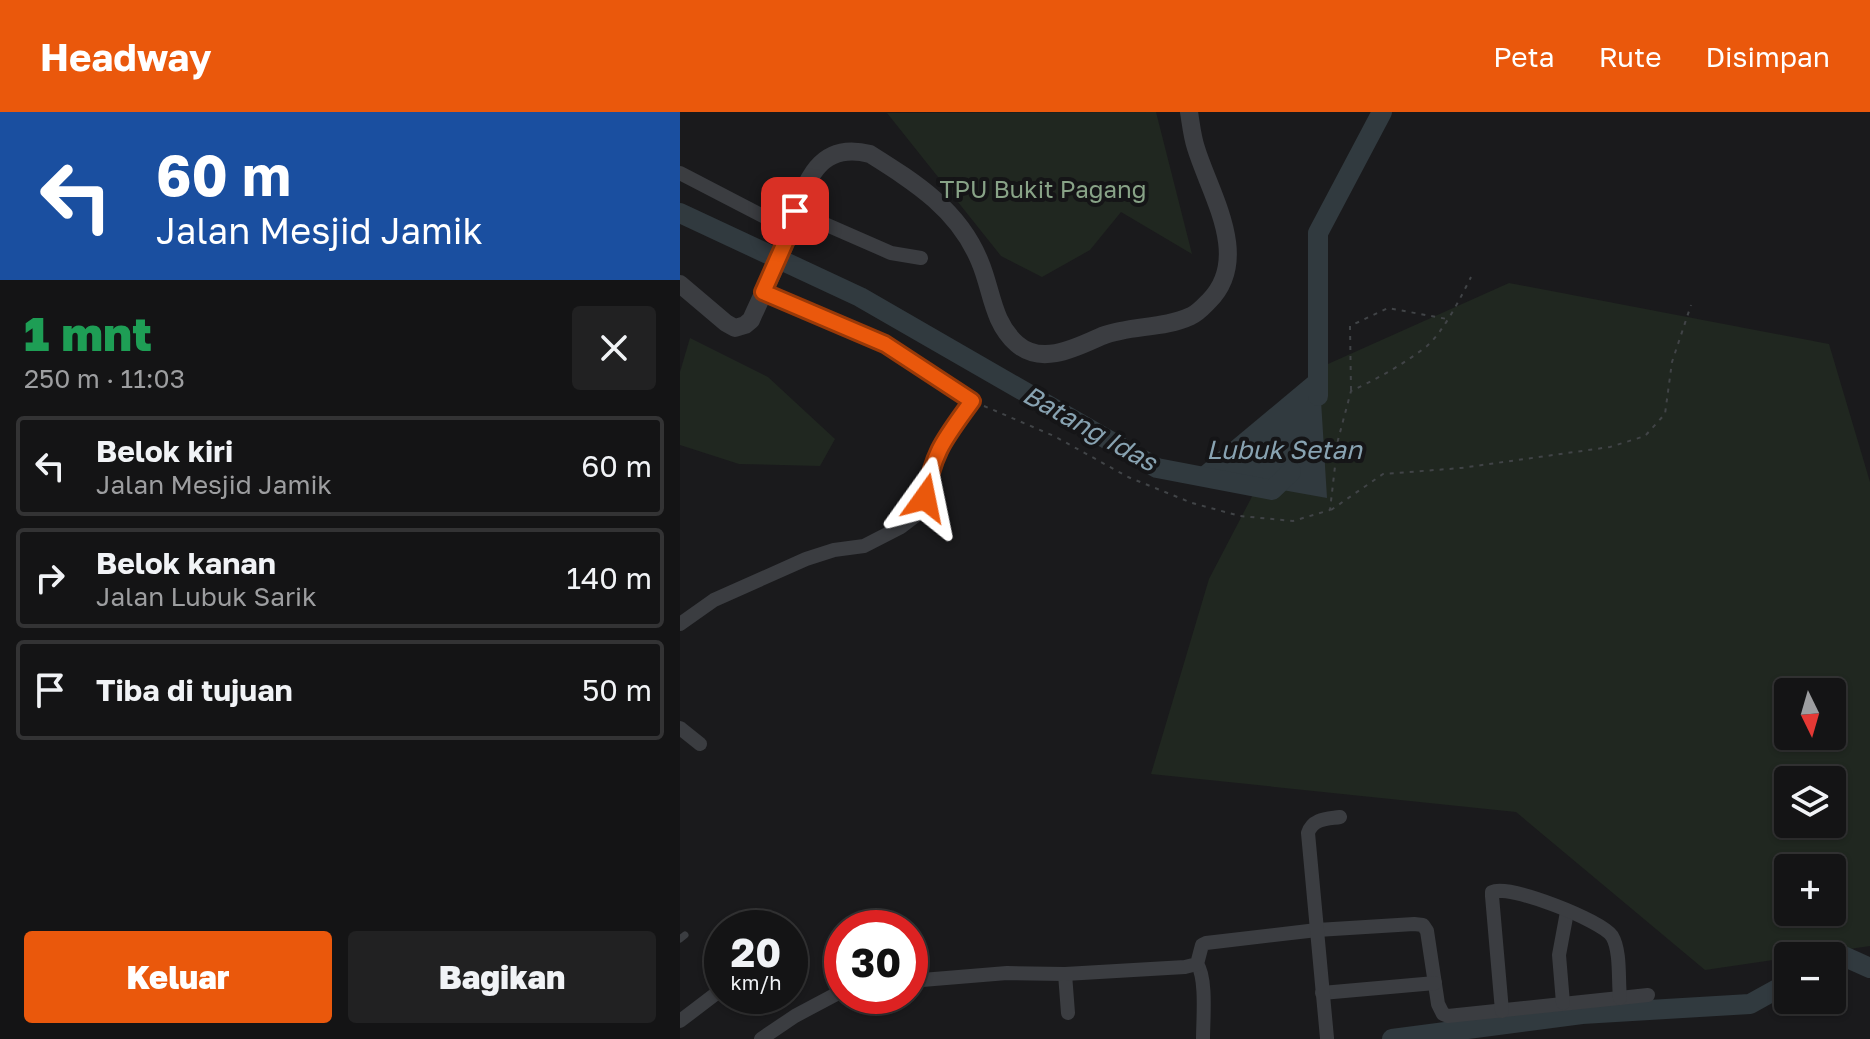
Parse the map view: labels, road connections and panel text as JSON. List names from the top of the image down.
{
  "water": ["Batang Idas", "Lubuk Setan"],
  "parks": ["TPU Bukit Pagang"],
  "north": "bottom",
  "page": {
    "header": "Headway",
    "nav": ["Peta", "Rute", "Disimpan"],
    "turn": ["60 m", "Jalan Mesjid Jamik"],
    "heading": ["1 mnt", "250 m · 11:03"],
    "list": [
      {
        "name": "Belok kiri",
        "note": "Jalan Mesjid Jamik",
        "value": "60 m"
      },
      {
        "name": "Belok kanan",
        "note": "Jalan Lubuk Sarik",
        "value": "140 m"
      },
      {
        "name": "Tiba di tujuan",
        "value": "50 m"
      }
    ],
    "map_buttons": ["+", "−"],
    "speed": "20 km/h",
    "limit": "30",
    "buttons": ["Keluar", "Bagikan"]
  }
}
